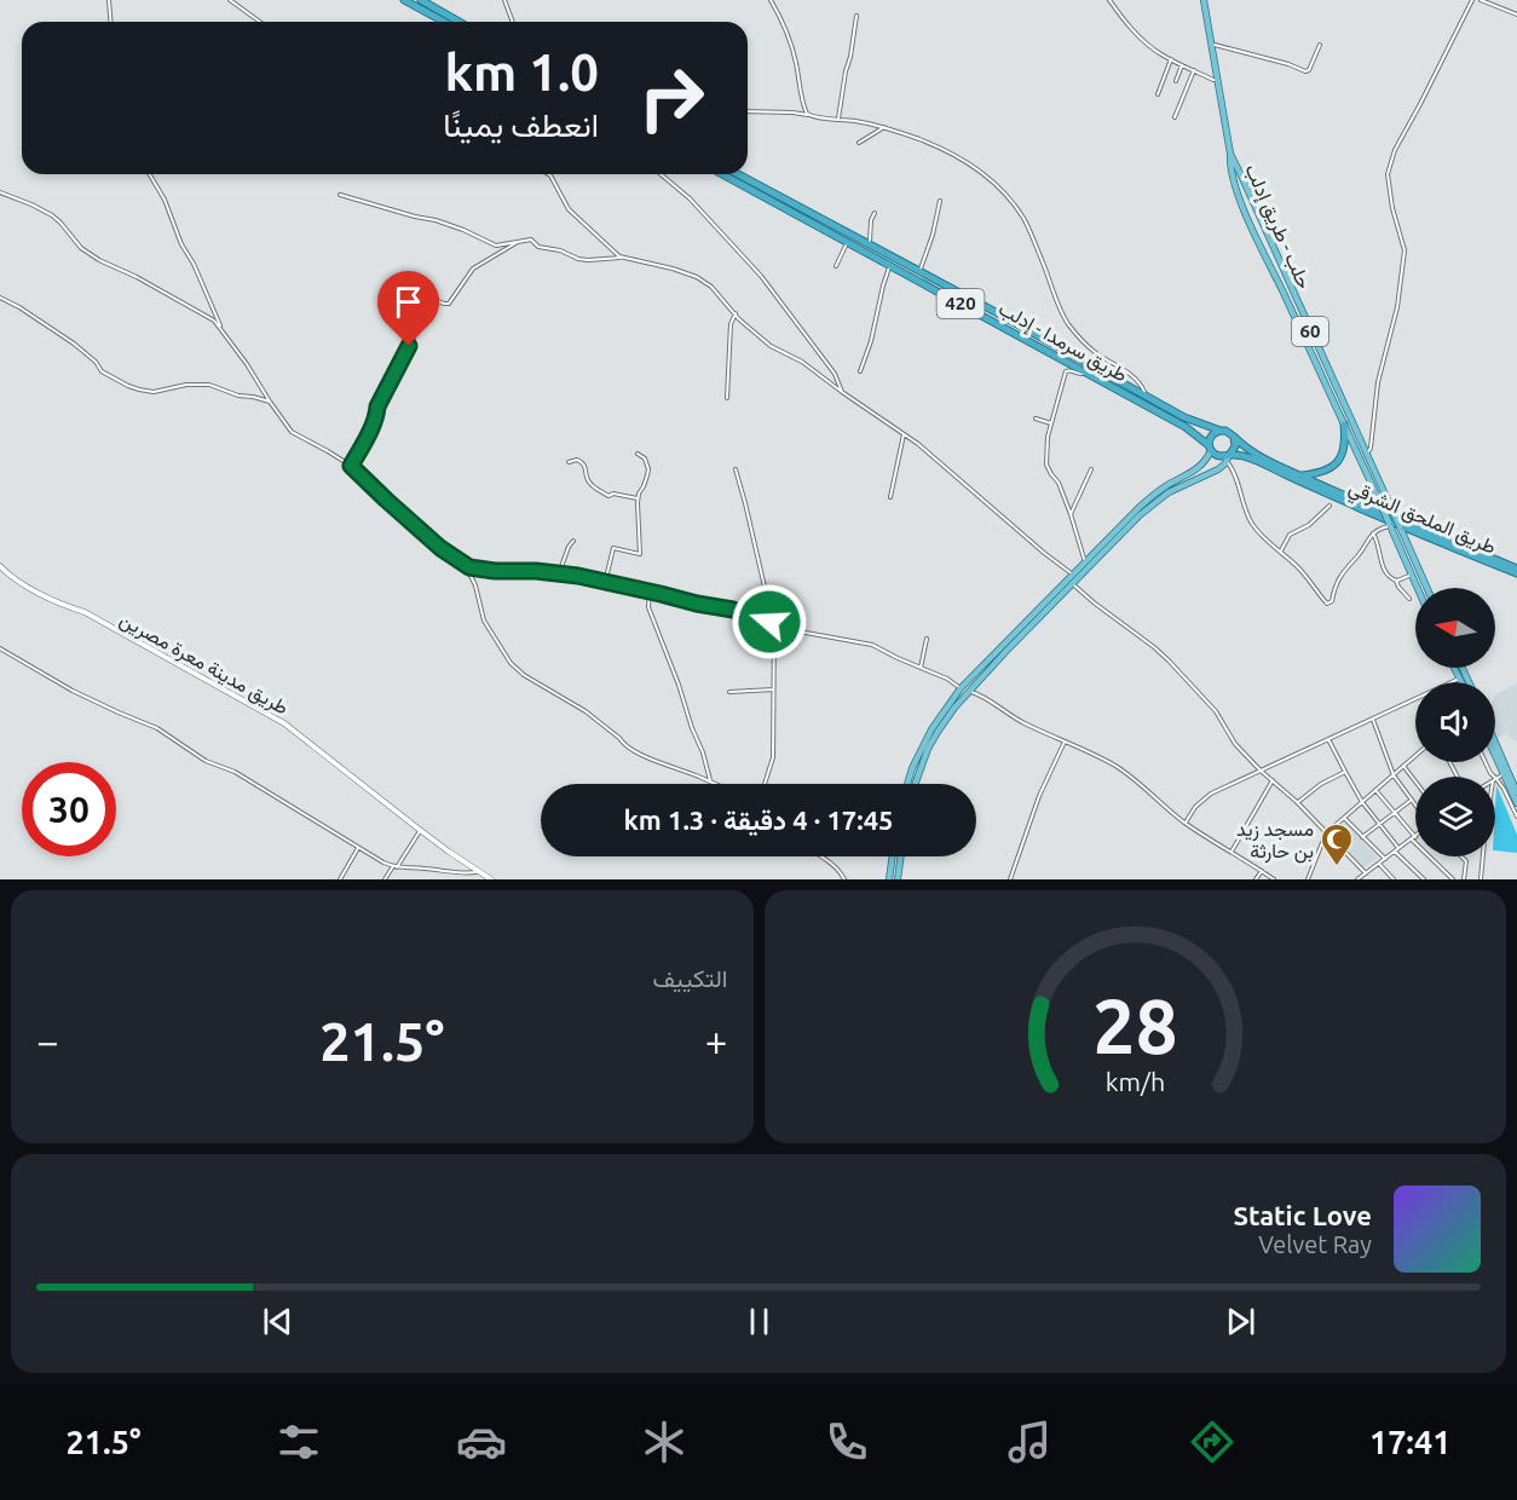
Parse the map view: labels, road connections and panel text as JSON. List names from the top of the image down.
{
  "streets": {
    "highway": ["420", "طريق سرمدا - إدلب", "طريق الملحق الشرقي"],
    "main road": ["حلب - طريق إدلب", "60", "طريق مدينة معرة مصرين"]
  },
  "crossings": [
    ["طريق سرمدا - إدلب", "طريق الملحق الشرقي"]
  ],
  "places": {
    "mosque": ["مسجد زيد بن حارثة"]
  },
  "north": "left",
  "page": {
    "turn": ["1.0 km", "انعطف يمينًا"],
    "limit": "30",
    "trip": "17:45 · 4 دقيقة · 1.3 km",
    "tile": "التكييف",
    "heat": ["−", "21.5°", "+"],
    "song": ["Static Love", "Velvet Ray"],
    "tabs": ["17:41", "21.5°"],
    "gauge": ["28", "km/h"]
  }
}
